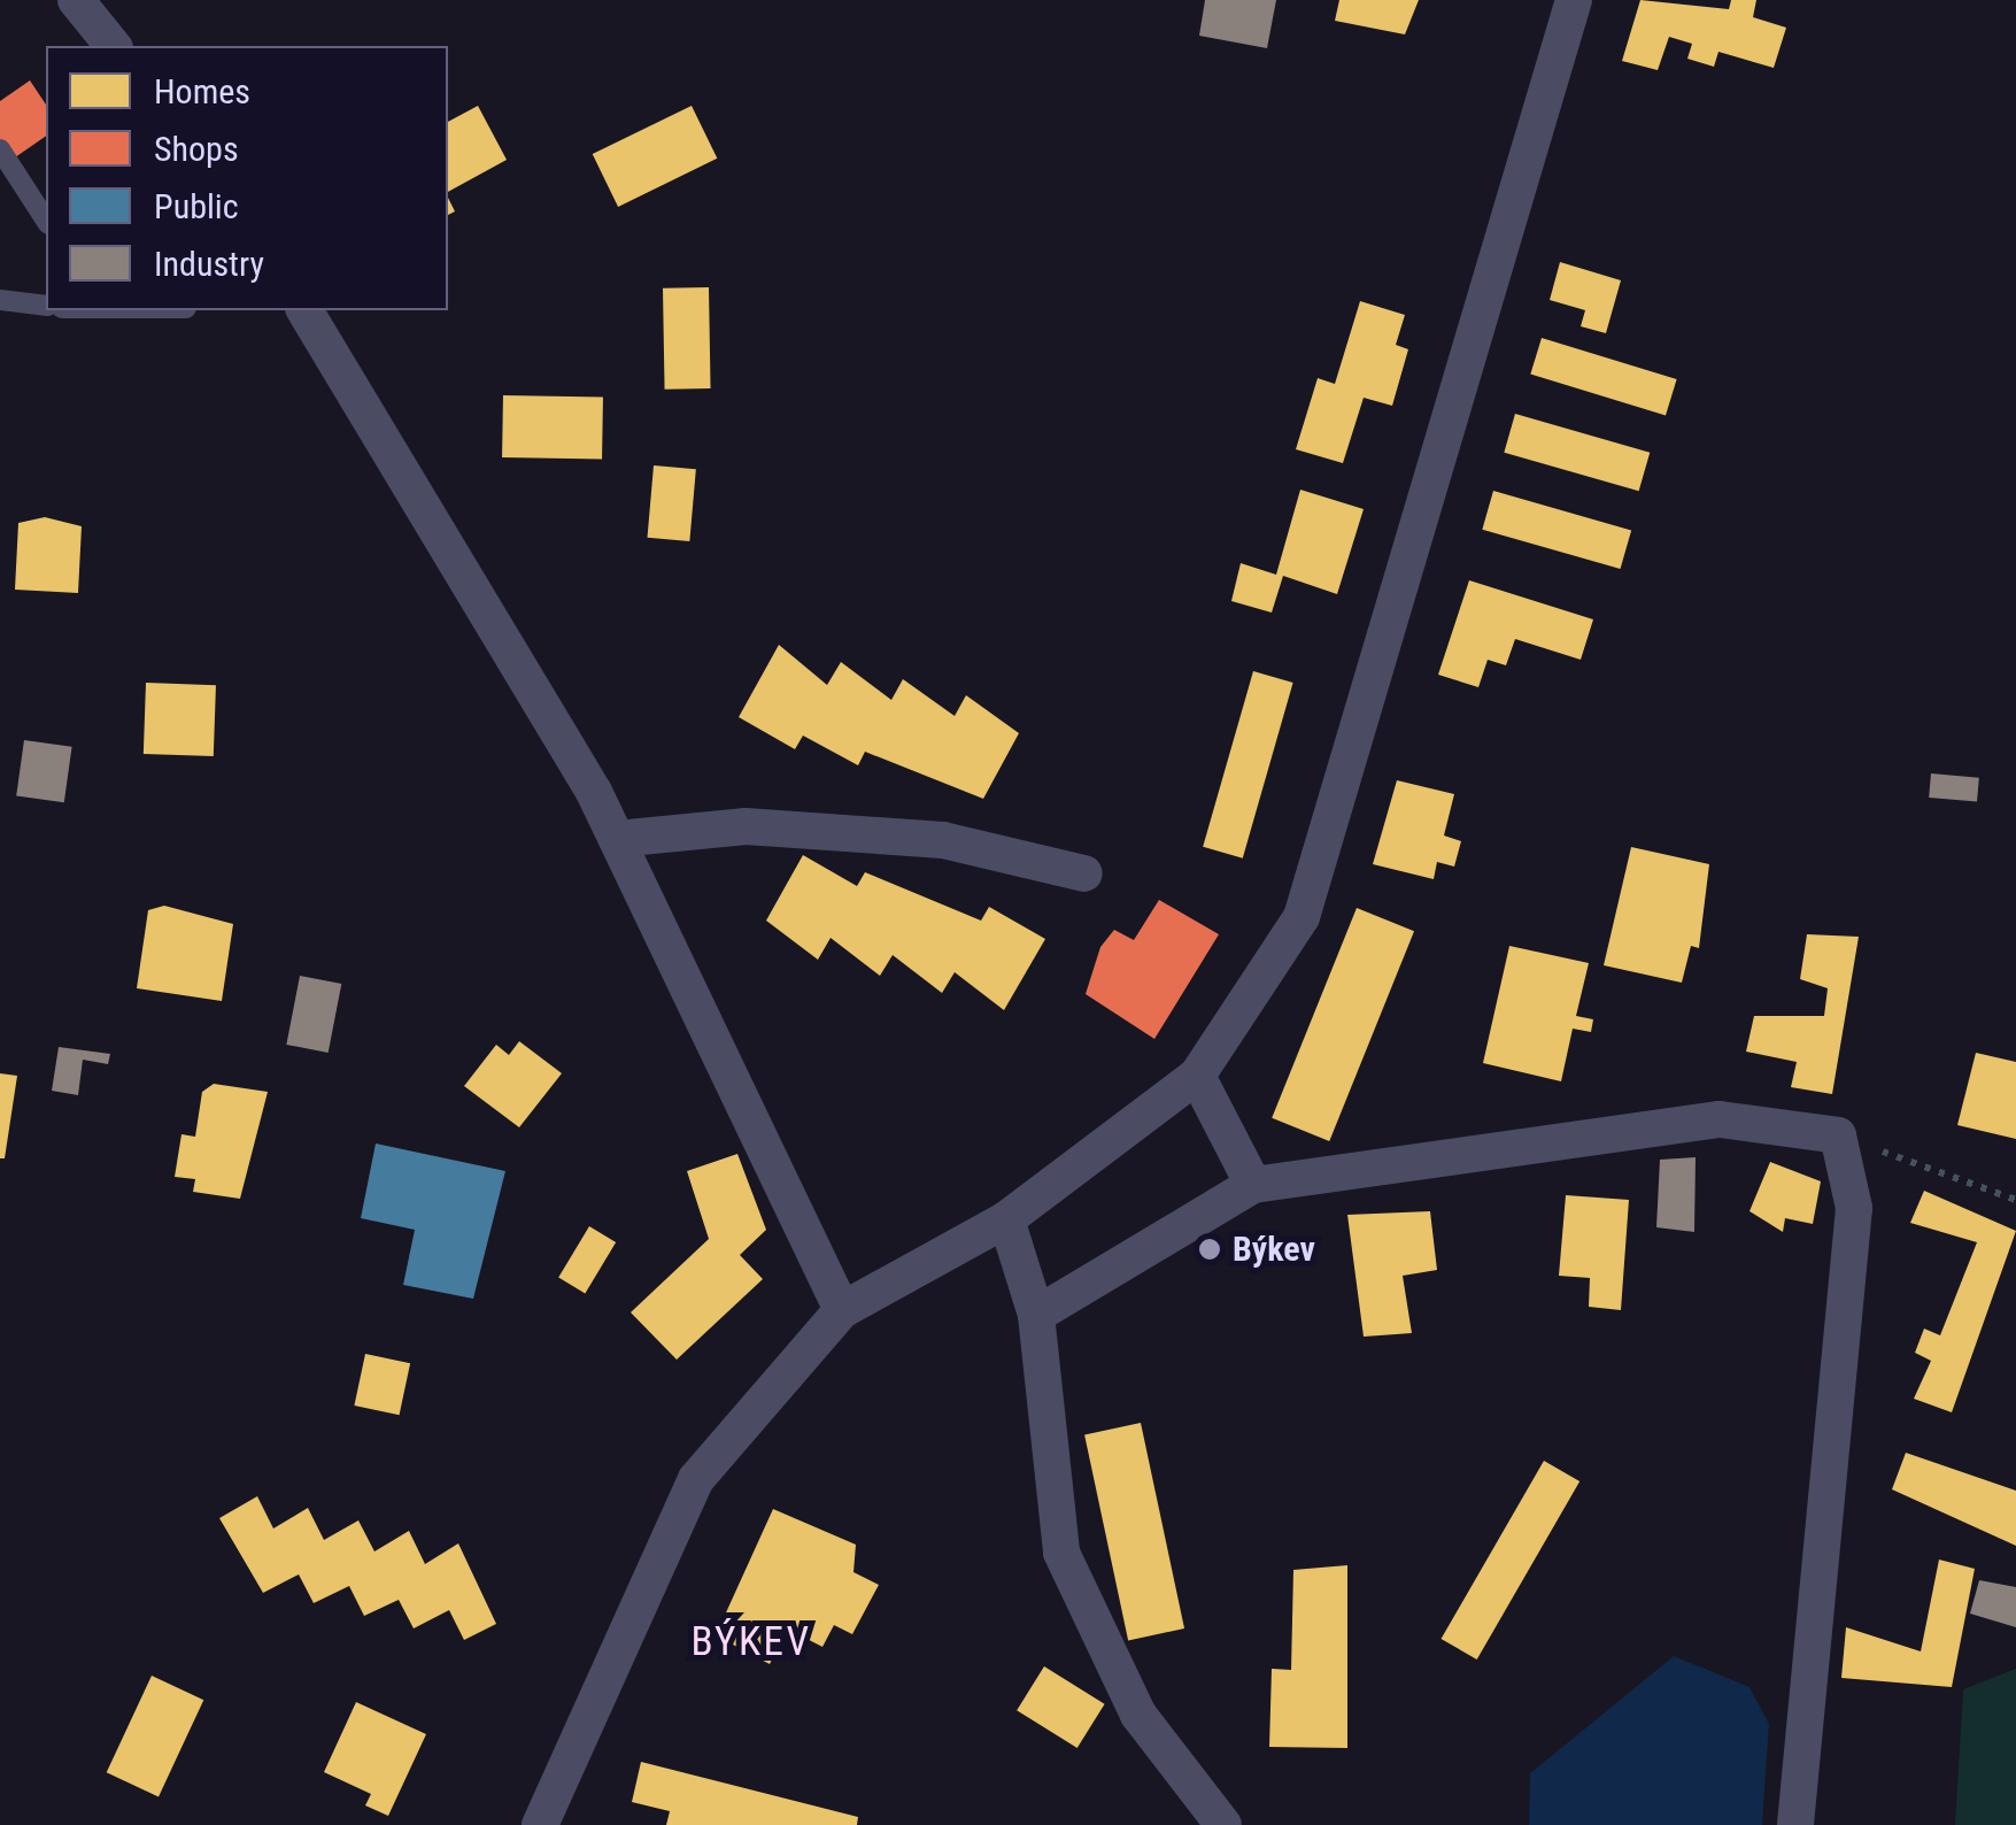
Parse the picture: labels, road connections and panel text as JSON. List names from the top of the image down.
{
  "districts": ["BÝKEV"],
  "places": ["Býkev"],
  "legend": [
    "Homes",
    "Shops",
    "Public",
    "Industry"
  ]
}
